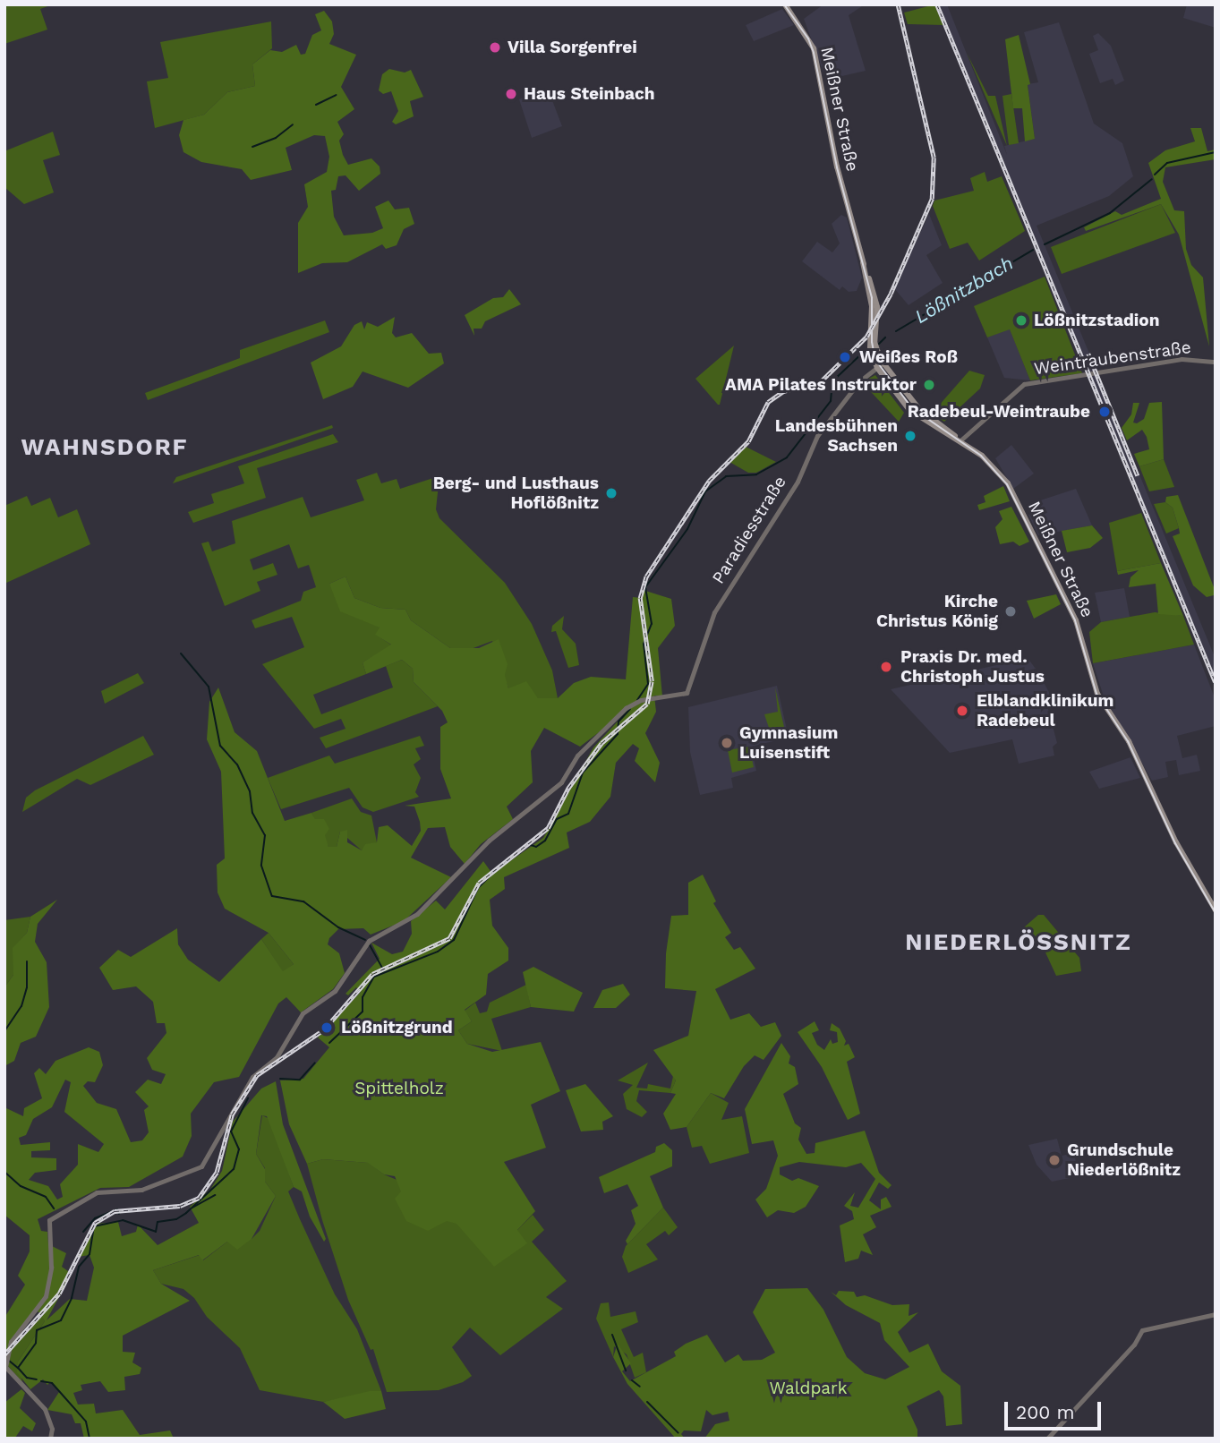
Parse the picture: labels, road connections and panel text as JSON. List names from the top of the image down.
{
  "streets": {
    "main road": ["Meißner Straße"],
    "street": ["Weintraubenstraße", "Paradiesstraße"]
  },
  "crossings": [
    ["Meißner Straße", "Weintraubenstraße"],
    ["Meißner Straße", "Paradiesstraße"]
  ],
  "districts": ["WAHNSDORF", "NIEDERLÖSSNITZ"],
  "water": ["Lößnitzbach"],
  "parks": ["Spittelholz", "Waldpark"],
  "places": [
    "Villa Sorgenfrei",
    "Haus Steinbach",
    "Lößnitzstadion",
    "Weißes Roß",
    "AMA Pilates Instruktor",
    "Radebeul-Weintraube",
    "Landesbühnen Sachsen",
    "Berg- und Lusthaus Hoflößnitz",
    "Kirche Christus König",
    "Praxis Dr. med. Christoph Justus",
    "Elblandklinikum Radebeul",
    "Gymnasium Luisenstift",
    "Lößnitzgrund",
    "Grundschule Niederlößnitz"
  ],
  "scale_bar": "200 m"
}
